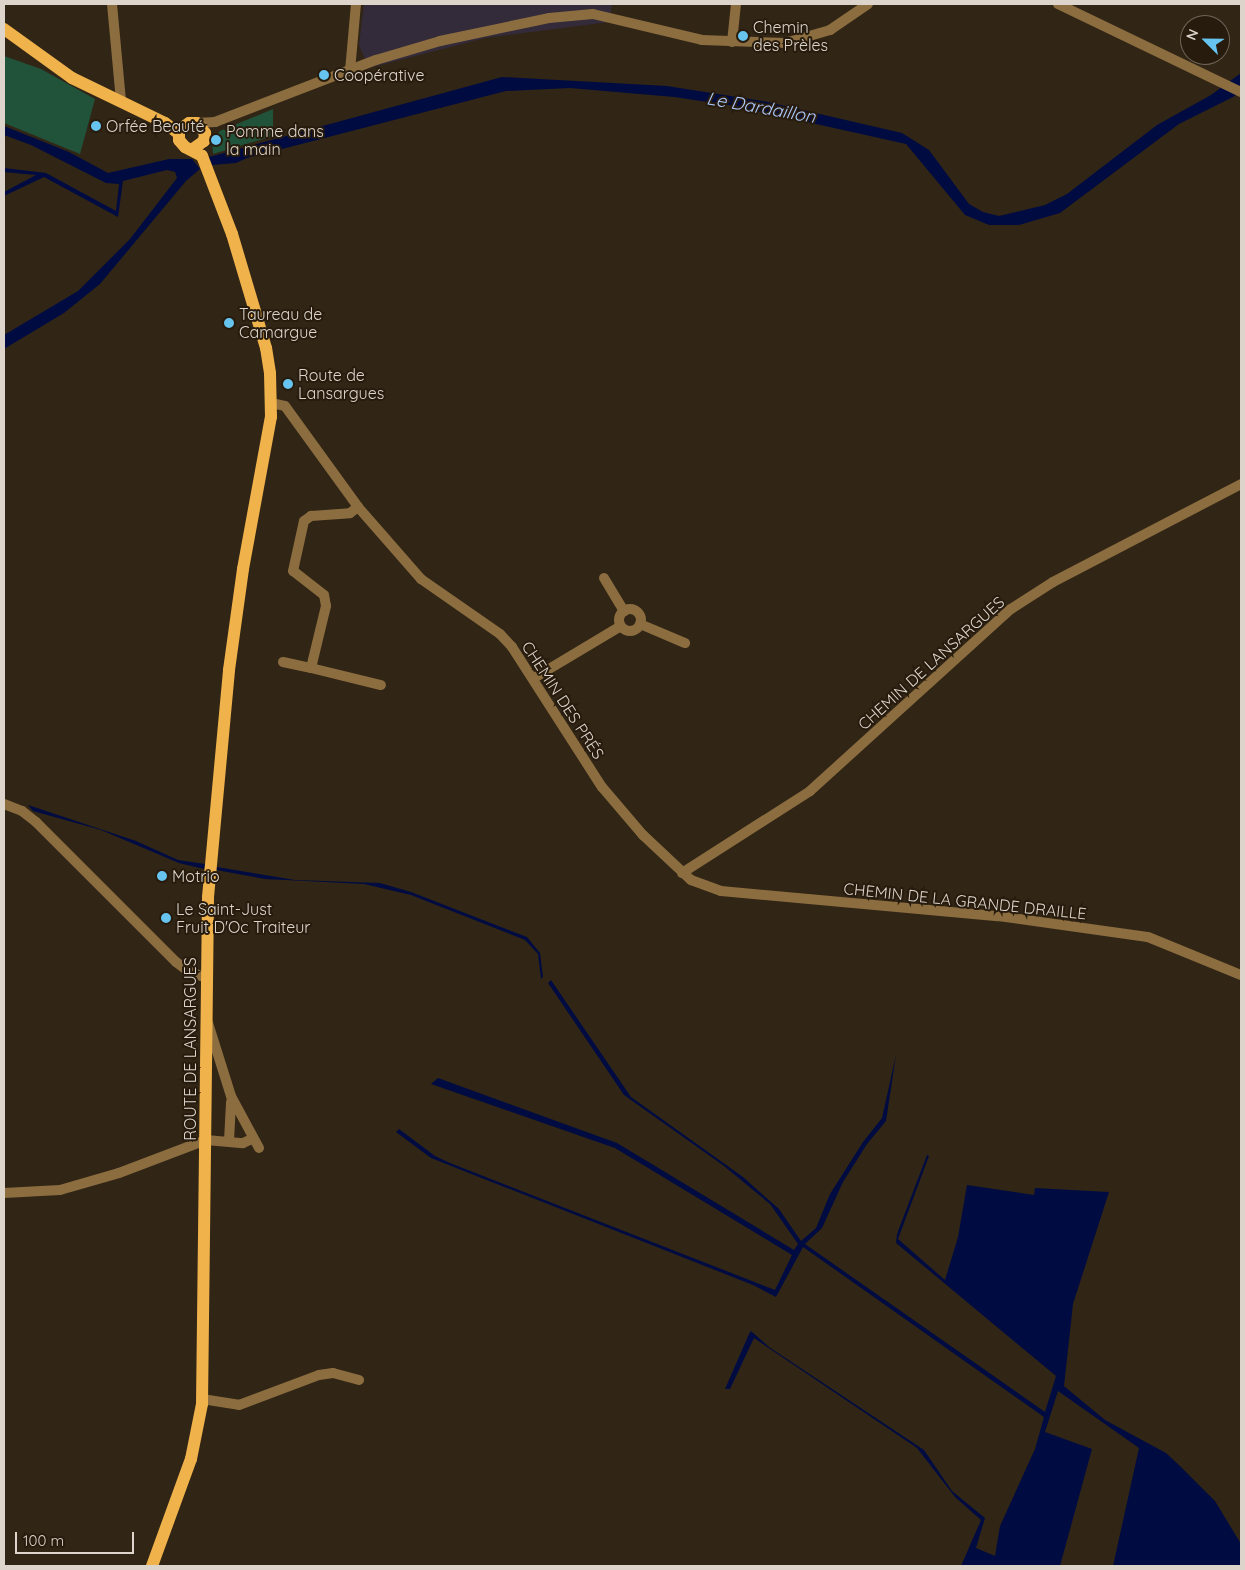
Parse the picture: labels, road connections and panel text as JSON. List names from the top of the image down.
{
  "streets": {
    "main road": ["ROUTE DE LANSARGUES"],
    "street": ["CHEMIN DE LANSARGUES", "CHEMIN DES PRÉS", "CHEMIN DE LA GRANDE DRAILLE"]
  },
  "crossings": [
    ["CHEMIN DE LANSARGUES", "CHEMIN DES PRÉS"],
    ["CHEMIN DE LANSARGUES", "CHEMIN DE LA GRANDE DRAILLE"],
    ["CHEMIN DES PRÉS", "CHEMIN DE LA GRANDE DRAILLE"],
    ["CHEMIN DES PRÉS", "ROUTE DE LANSARGUES"]
  ],
  "water": ["Le Dardaillon"],
  "places": [
    "Chemin des Prèles",
    "Coopérative",
    "Orfée Beauté",
    "Pomme dans la main",
    "Taureau de Camargue",
    "Route de Lansargues",
    "Motrio",
    "Le Saint-Just Fruit D'Oc Traiteur"
  ],
  "scale_bar": "100 m",
  "north": "top left"
}
